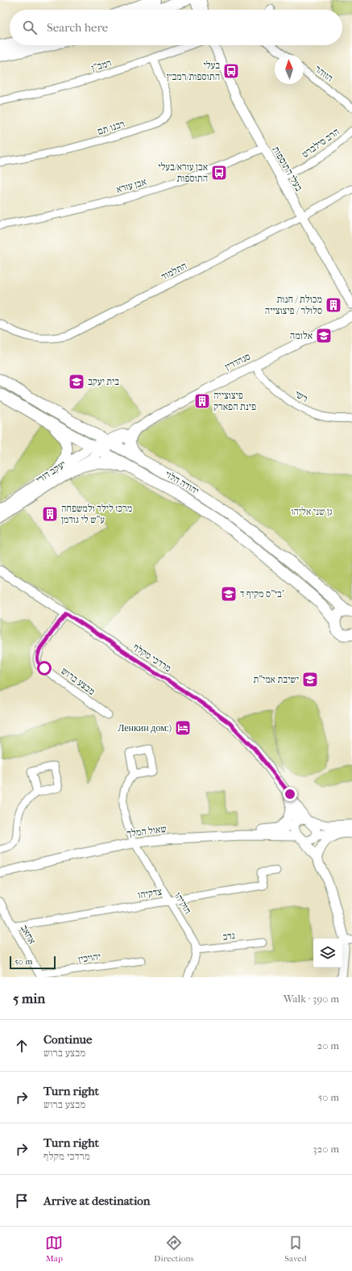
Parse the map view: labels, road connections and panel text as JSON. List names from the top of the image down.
{
  "streets": {
    "main road": ["יהודה הלוי"],
    "street": [
      "רמב\"ן",
      "הזוהר",
      "רבנו תם",
      "הרב סילברט",
      "בעלי התוספות",
      "אבן עזרא",
      "התלמוד",
      "סנהדרין",
      "רשי",
      "יעקב דורי",
      "מרדכי מקלף",
      "מבצע ברוש",
      "שאול המלך",
      "צדקיהו",
      "חזקיהו",
      "אחאב",
      "נדב",
      "יהויכין"
    ]
  },
  "crossings": [
    ["רמב\"ן", "רבנו תם"],
    ["הרב סילברט", "בעלי התוספות"],
    ["בעלי התוספות", "אבן עזרא"],
    ["בעלי התוספות", "התלמוד"],
    ["סנהדרין", "רשי"],
    ["סנהדרין", "יעקב דורי"],
    ["סנהדרין", "יהודה הלוי"],
    ["יעקב דורי", "יהודה הלוי"],
    ["מרדכי מקלף", "מבצע ברוש"],
    ["מרדכי מקלף", "שאול המלך"],
    ["שאול המלך", "חזקיהו"],
    ["צדקיהו", "חזקיהו"],
    ["צדקיהו", "אחאב"],
    ["חזקיהו", "נדב"],
    ["אחאב", "יהויכין"]
  ],
  "parks": ["גן שני אליהו"],
  "places": {
    "bus stop": ["בעלי התוספות/רמב״ן", "אבן עזרא/בעלי התוספות"],
    "building": ["מכולת / חנות סלולר / פיצוצייה", "פיצוצייה פינת הפארק", "מרכז לילד ולמשפחה ע\"ש לי גודמן"],
    "school or university": [
      "אלומה",
      "בית יעקב",
      "בי\"ס מקיף ד'",
      "ישיבת אמי\"ת"
    ],
    "hotel": ["Ленкин дом:)"]
  },
  "scale_bar": "50 m",
  "north": "top",
  "page": {
    "search": "Search here",
    "scale": "50 m",
    "heading": ["5 min", "Walk · 390 m"],
    "list": [
      ["Continue", "מבצע ברוש", "20 m"],
      ["Turn right", "מבצע ברוש", "50 m"],
      ["Turn right", "מרדכי מקלף", "320 m"],
      "Arrive at destination"
    ],
    "nav": ["Map", "Directions", "Saved"]
  }
}
